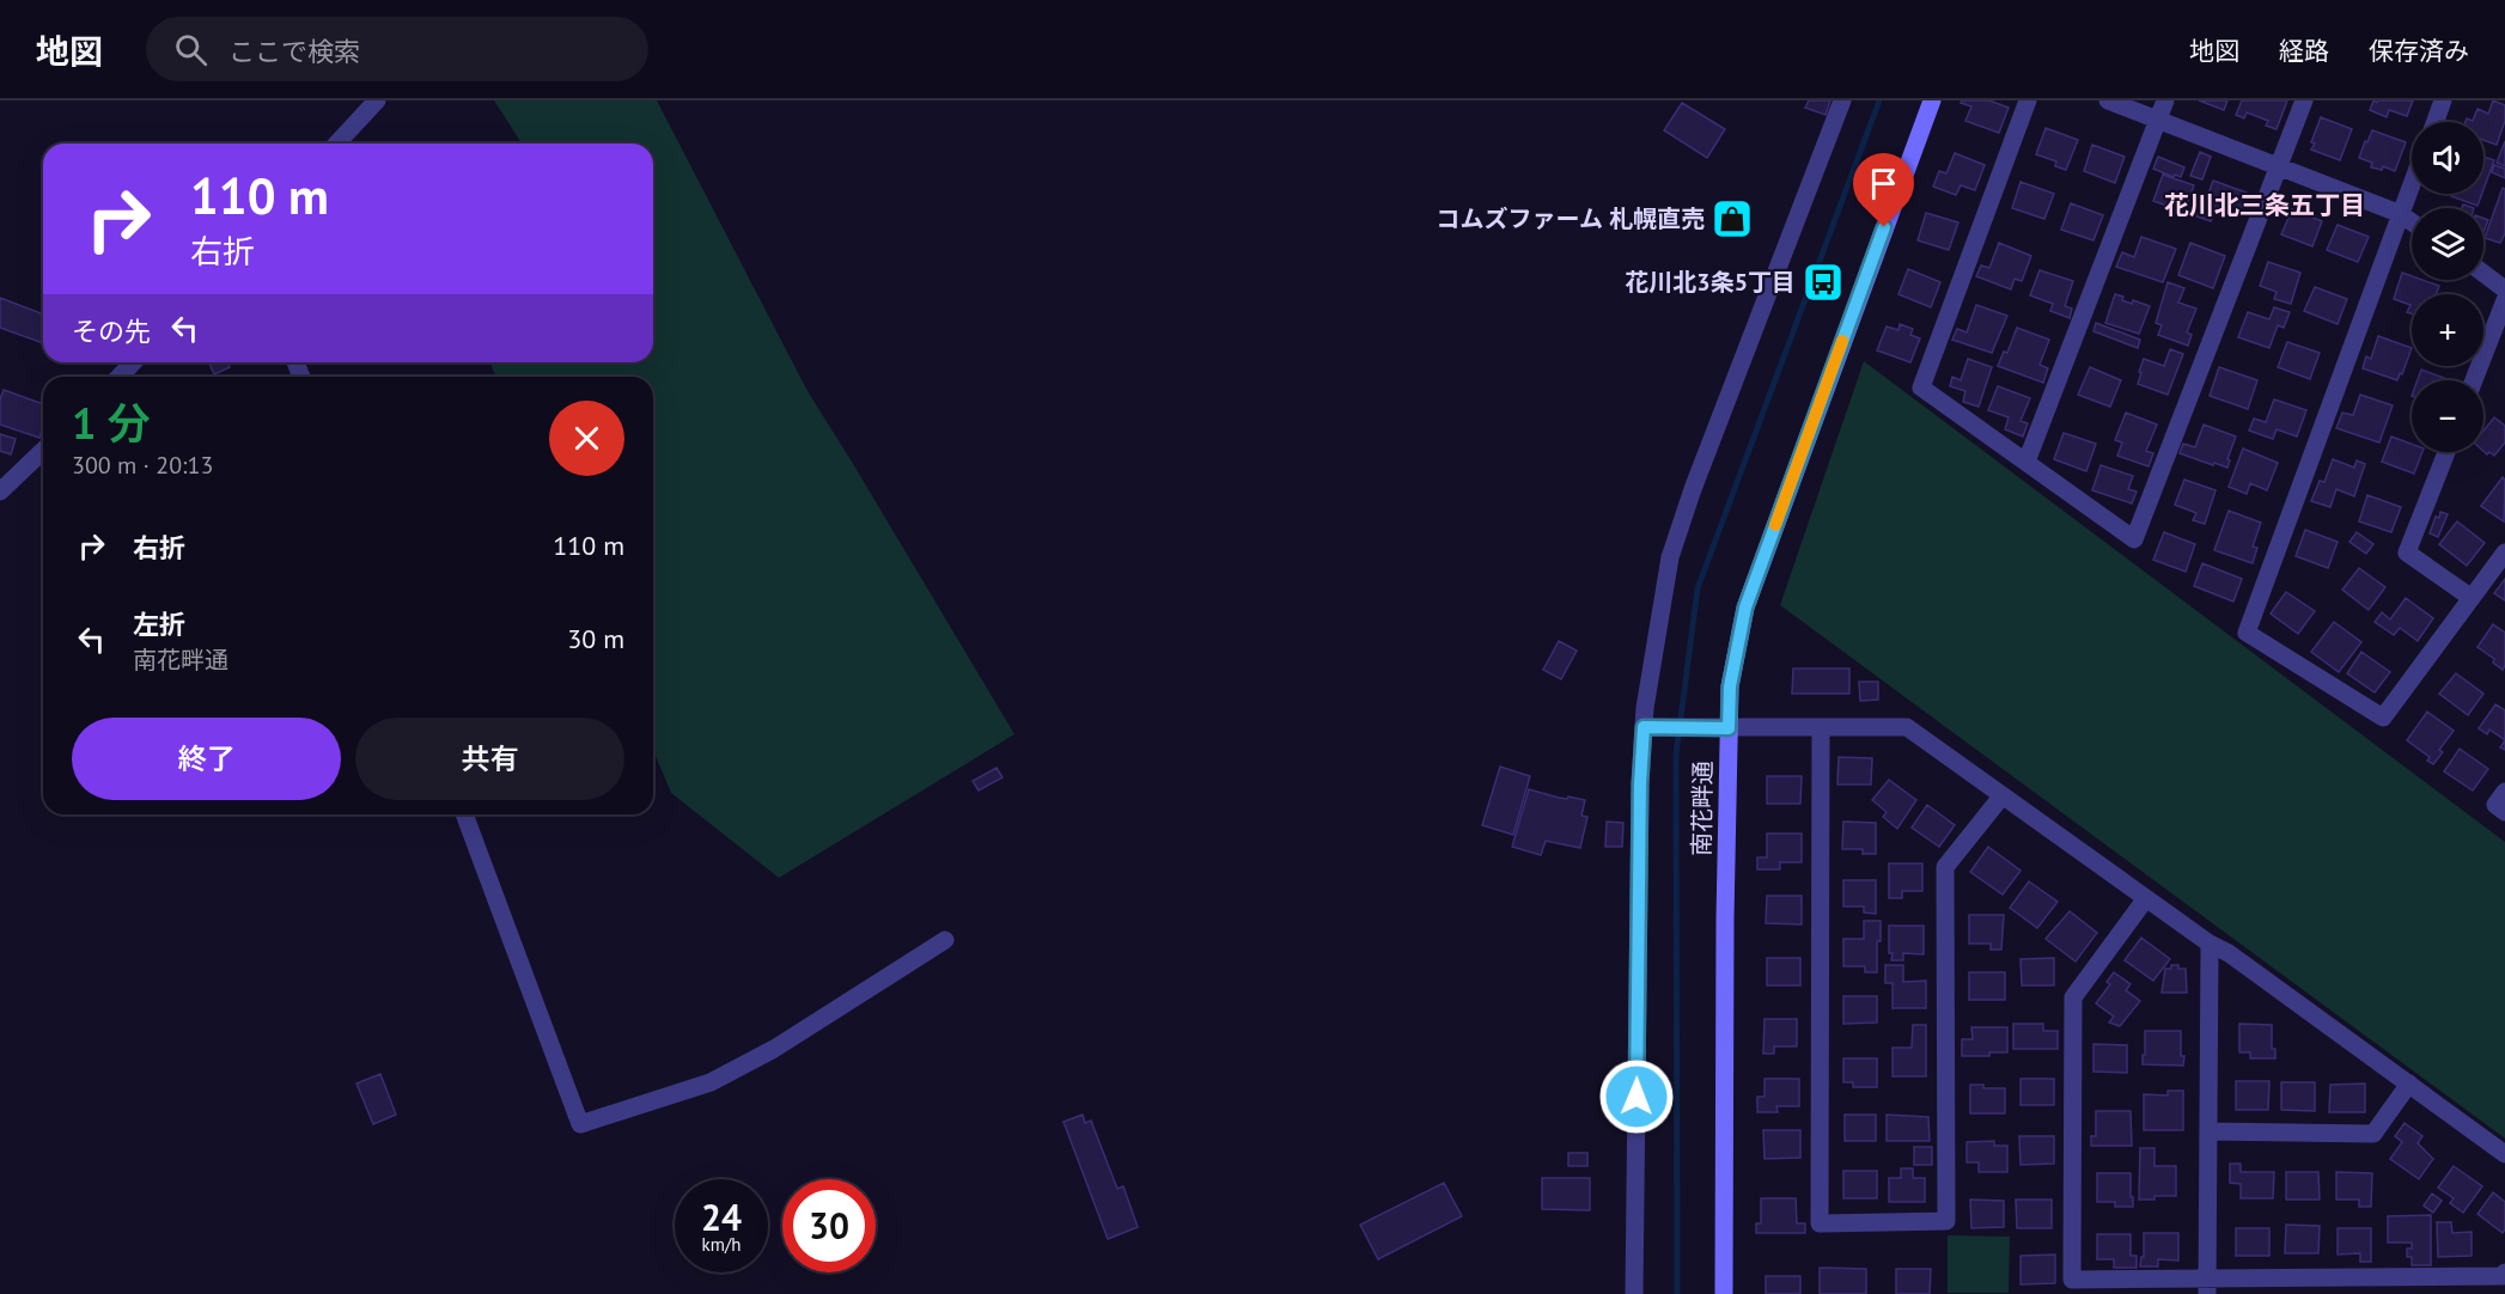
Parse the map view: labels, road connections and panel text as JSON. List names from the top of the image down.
{
  "streets": {
    "street": ["南花畔通"]
  },
  "districts": ["花川北三条五丁目"],
  "places": {
    "shop": ["コムズファーム 札幌直売"],
    "bus stop": ["花川北3条5丁目"]
  },
  "page": {
    "header": "地図",
    "search": "ここで検索",
    "nav": ["地図", "経路", "保存済み"],
    "map_buttons": ["+", "−"],
    "turn": ["110 m", "右折"],
    "then": "その先",
    "heading": ["1 分", "300 m · 20:13"],
    "list": [
      {
        "name": "右折",
        "value": "110 m"
      },
      {
        "name": "左折",
        "note": "南花畔通",
        "value": "30 m"
      }
    ],
    "buttons": ["終了", "共有"],
    "speed": "24 km/h",
    "limit": "30"
  }
}
